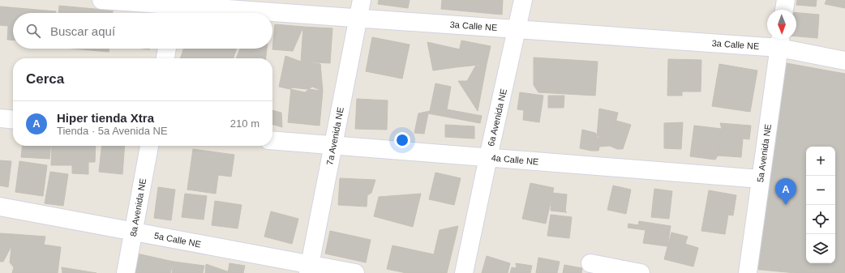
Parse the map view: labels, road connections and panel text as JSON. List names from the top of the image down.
{
  "streets": {
    "street": [
      "3a Calle NE",
      "6a Avenida NE",
      "7a Avenida NE",
      "5a Avenida NE",
      "4a Calle NE",
      "8a Avenida NE",
      "5a Calle NE"
    ]
  },
  "crossings": [
    ["3a Calle NE", "6a Avenida NE"],
    ["3a Calle NE", "7a Avenida NE"],
    ["3a Calle NE", "5a Avenida NE"],
    ["6a Avenida NE", "4a Calle NE"],
    ["7a Avenida NE", "4a Calle NE"],
    ["7a Avenida NE", "5a Calle NE"],
    ["5a Avenida NE", "4a Calle NE"],
    ["8a Avenida NE", "5a Calle NE"]
  ],
  "north": "bottom",
  "page": {
    "search": "Buscar aquí",
    "heading": "Cerca",
    "list": [
      {
        "mark": "A",
        "name": "Hiper tienda Xtra",
        "note": "Tienda · 5a Avenida NE",
        "value": "210 m"
      }
    ],
    "map_buttons": ["+", "−"],
    "pins": "A"
  }
}
